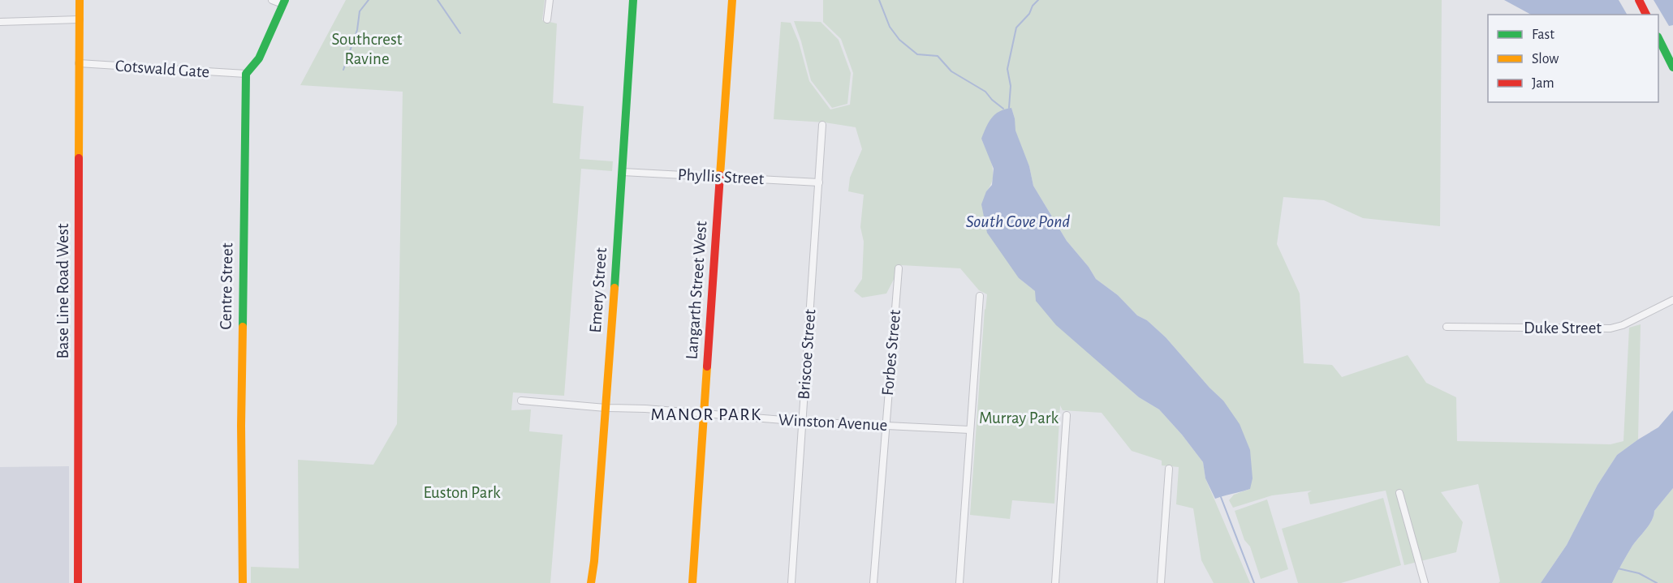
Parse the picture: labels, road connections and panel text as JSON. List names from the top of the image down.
{
  "streets": {
    "street": [
      "Cotswald Gate",
      "Phyllis Street",
      "Centre Street",
      "Emery Street",
      "Langarth Street West",
      "Base Line Road West",
      "Duke Street",
      "Forbes Street",
      "Briscoe Street",
      "Winston Avenue"
    ]
  },
  "crossings": [
    ["Cotswald Gate", "Centre Street"],
    ["Cotswald Gate", "Base Line Road West"],
    ["Phyllis Street", "Emery Street"],
    ["Phyllis Street", "Langarth Street West"],
    ["Phyllis Street", "Briscoe Street"],
    ["Emery Street", "Winston Avenue"],
    ["Langarth Street West", "Winston Avenue"],
    ["Forbes Street", "Winston Avenue"],
    ["Briscoe Street", "Winston Avenue"]
  ],
  "districts": ["MANOR PARK"],
  "water": ["South Cove Pond"],
  "parks": ["Southcrest Ravine", "Murray Park", "Euston Park"],
  "legend": ["Fast", "Slow", "Jam"]
}
